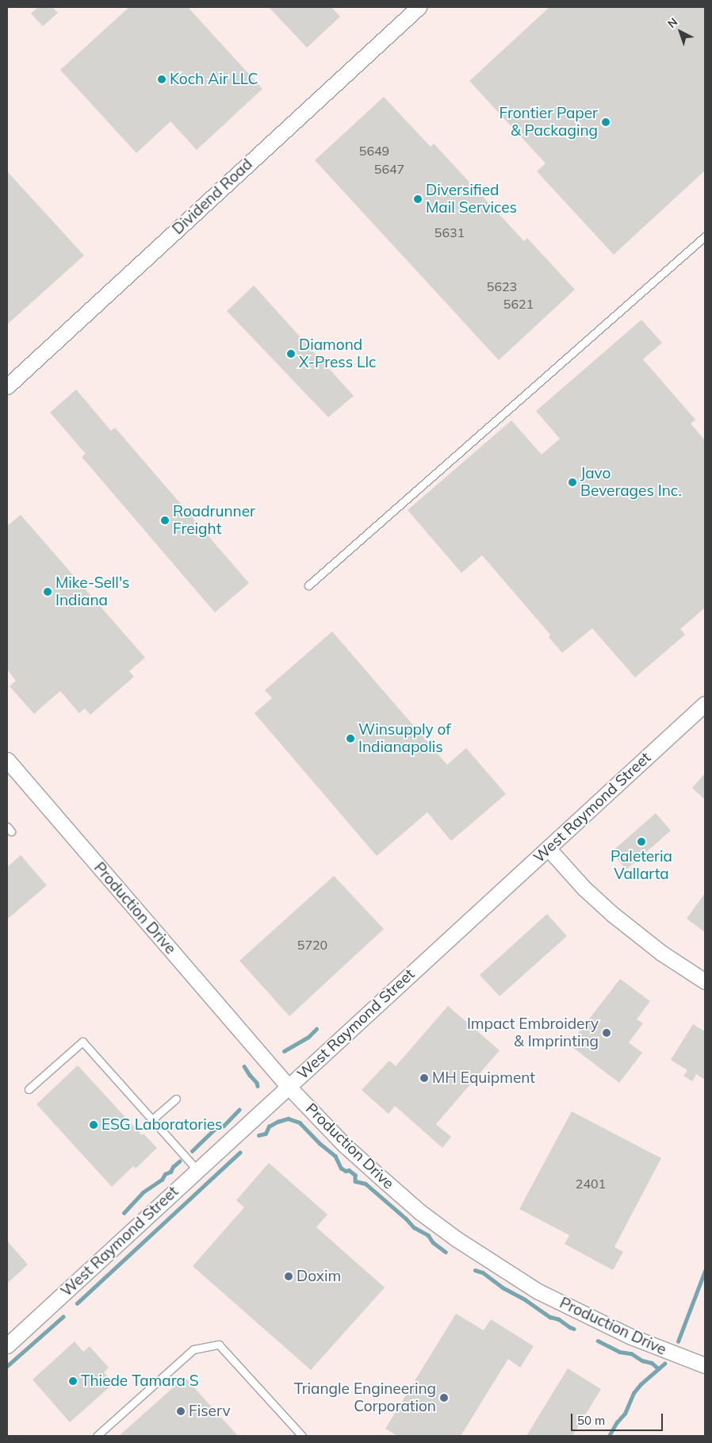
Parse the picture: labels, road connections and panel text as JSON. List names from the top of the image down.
{
  "streets": {
    "street": ["Dividend Road", "West Raymond Street", "Production Drive"]
  },
  "crossings": [
    ["West Raymond Street", "Production Drive"]
  ],
  "places": [
    "Koch Air LLC",
    "Frontier Paper & Packaging",
    "Diversified Mail Services",
    "Diamond X-Press Llc",
    "Javo Beverages Inc.",
    "Roadrunner Freight",
    "Mike-Sell's Indiana",
    "Winsupply of Indianapolis",
    "Paleteria Vallarta",
    "Impact Embroidery & Imprinting",
    "MH Equipment",
    "ESG Laboratories",
    "Doxim",
    "Thiede Tamara S",
    "Triangle Engineering Corporation",
    "Fiserv"
  ],
  "house_numbers": [
    "5649",
    "5647",
    "5631",
    "5623",
    "5621",
    "5720",
    "2401"
  ],
  "scale_bar": "50 m",
  "north": "top left"
}
